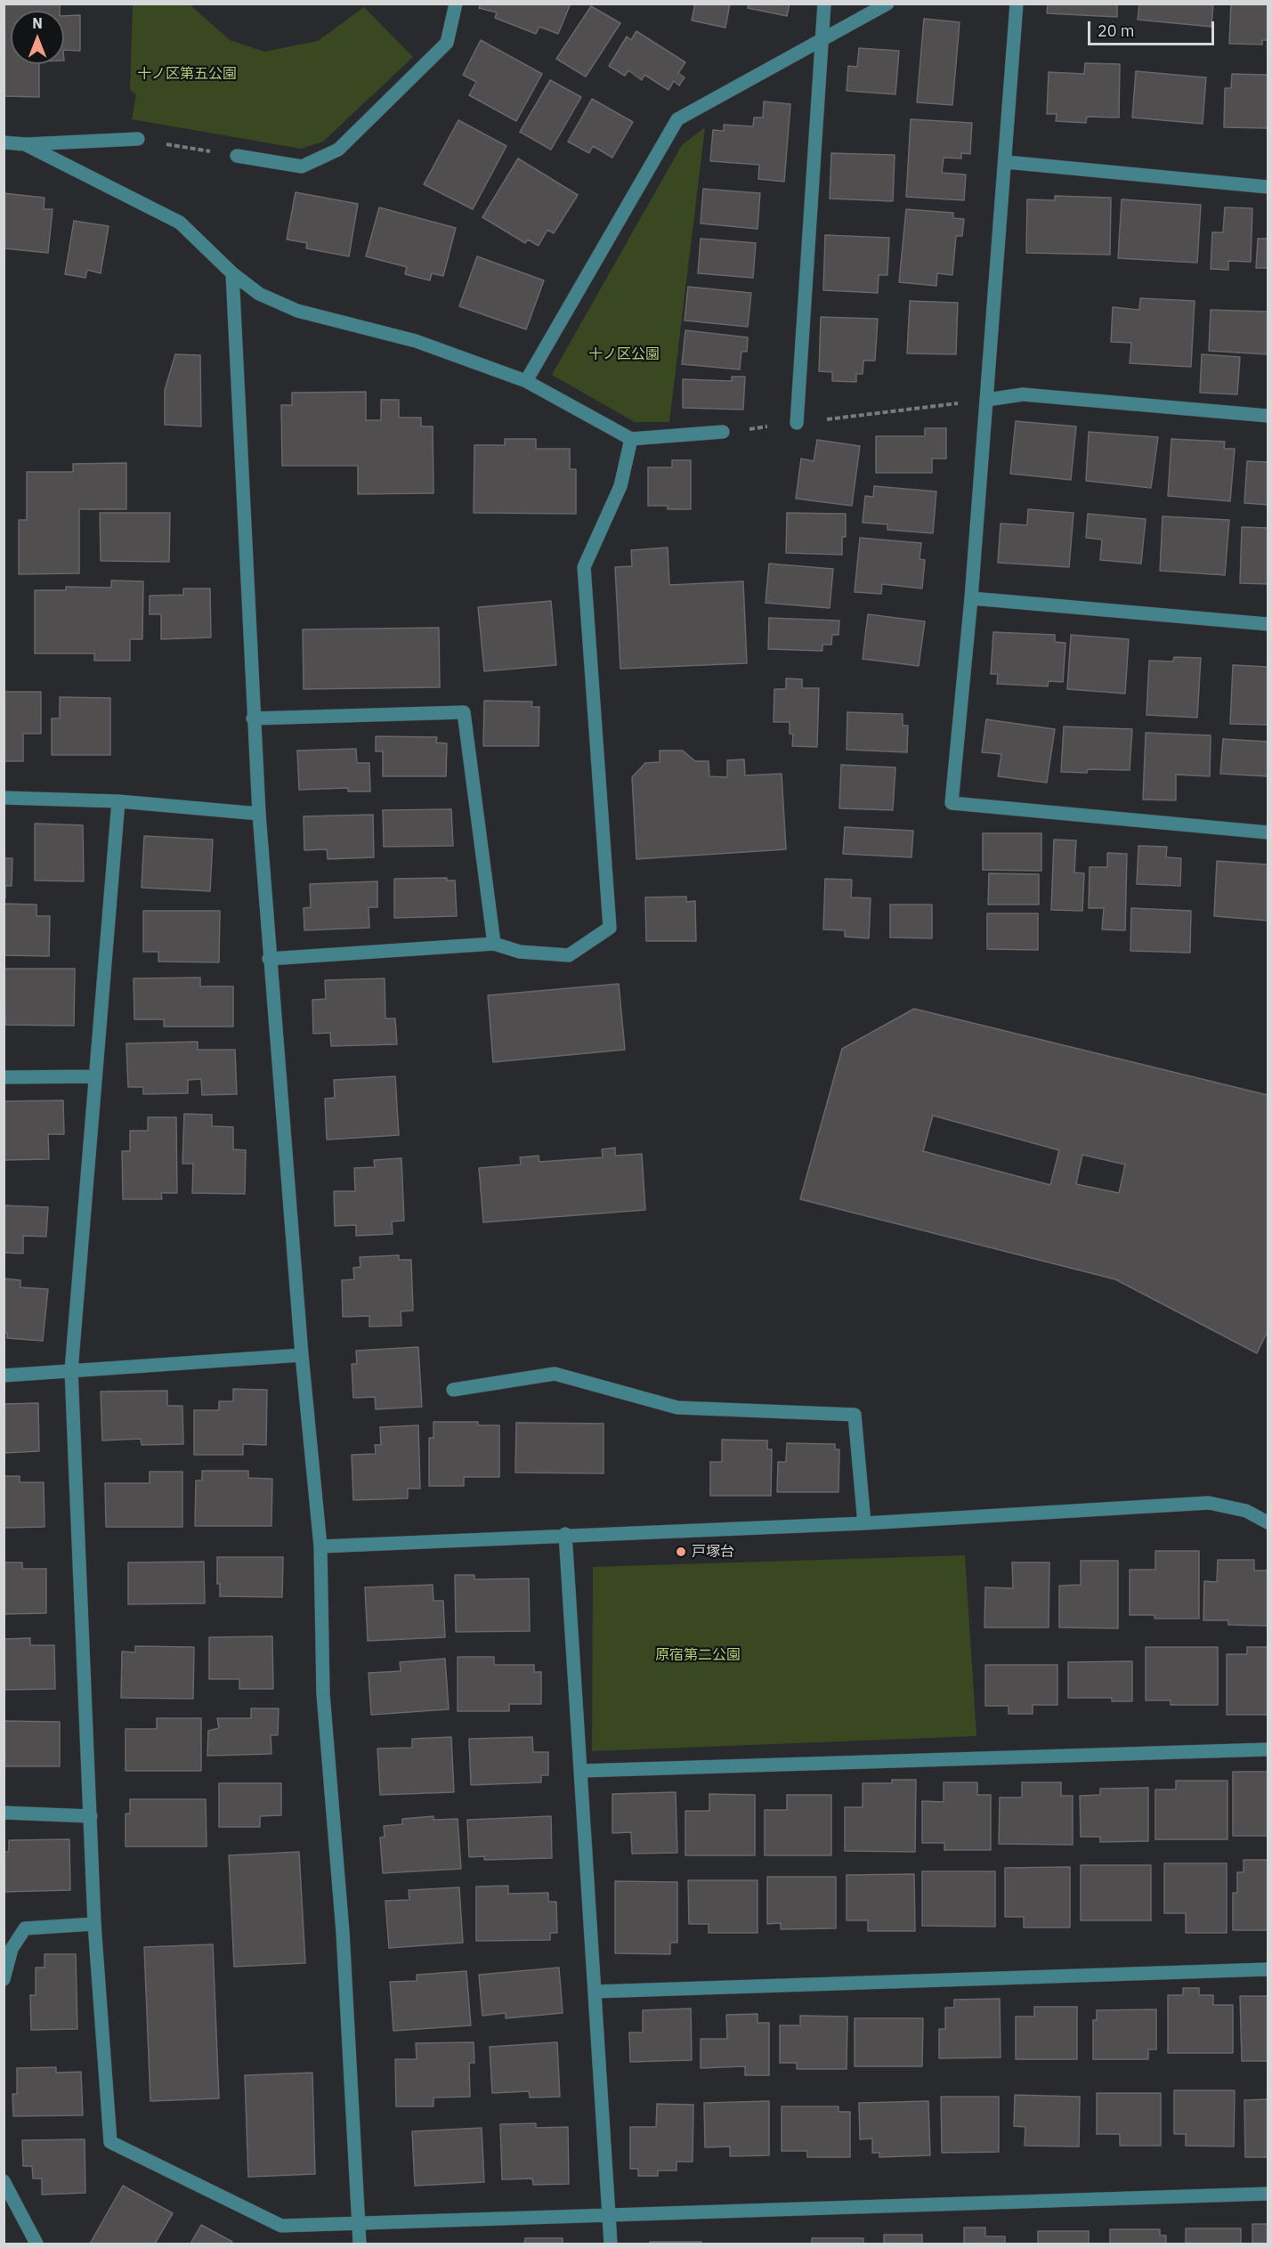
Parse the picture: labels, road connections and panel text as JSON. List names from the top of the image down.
{
  "parks": ["十ノ区第五公園", "十ノ区公園", "原宿第二公園"],
  "places": ["戸塚台"],
  "scale_bar": "20 m",
  "north": "top"
}
